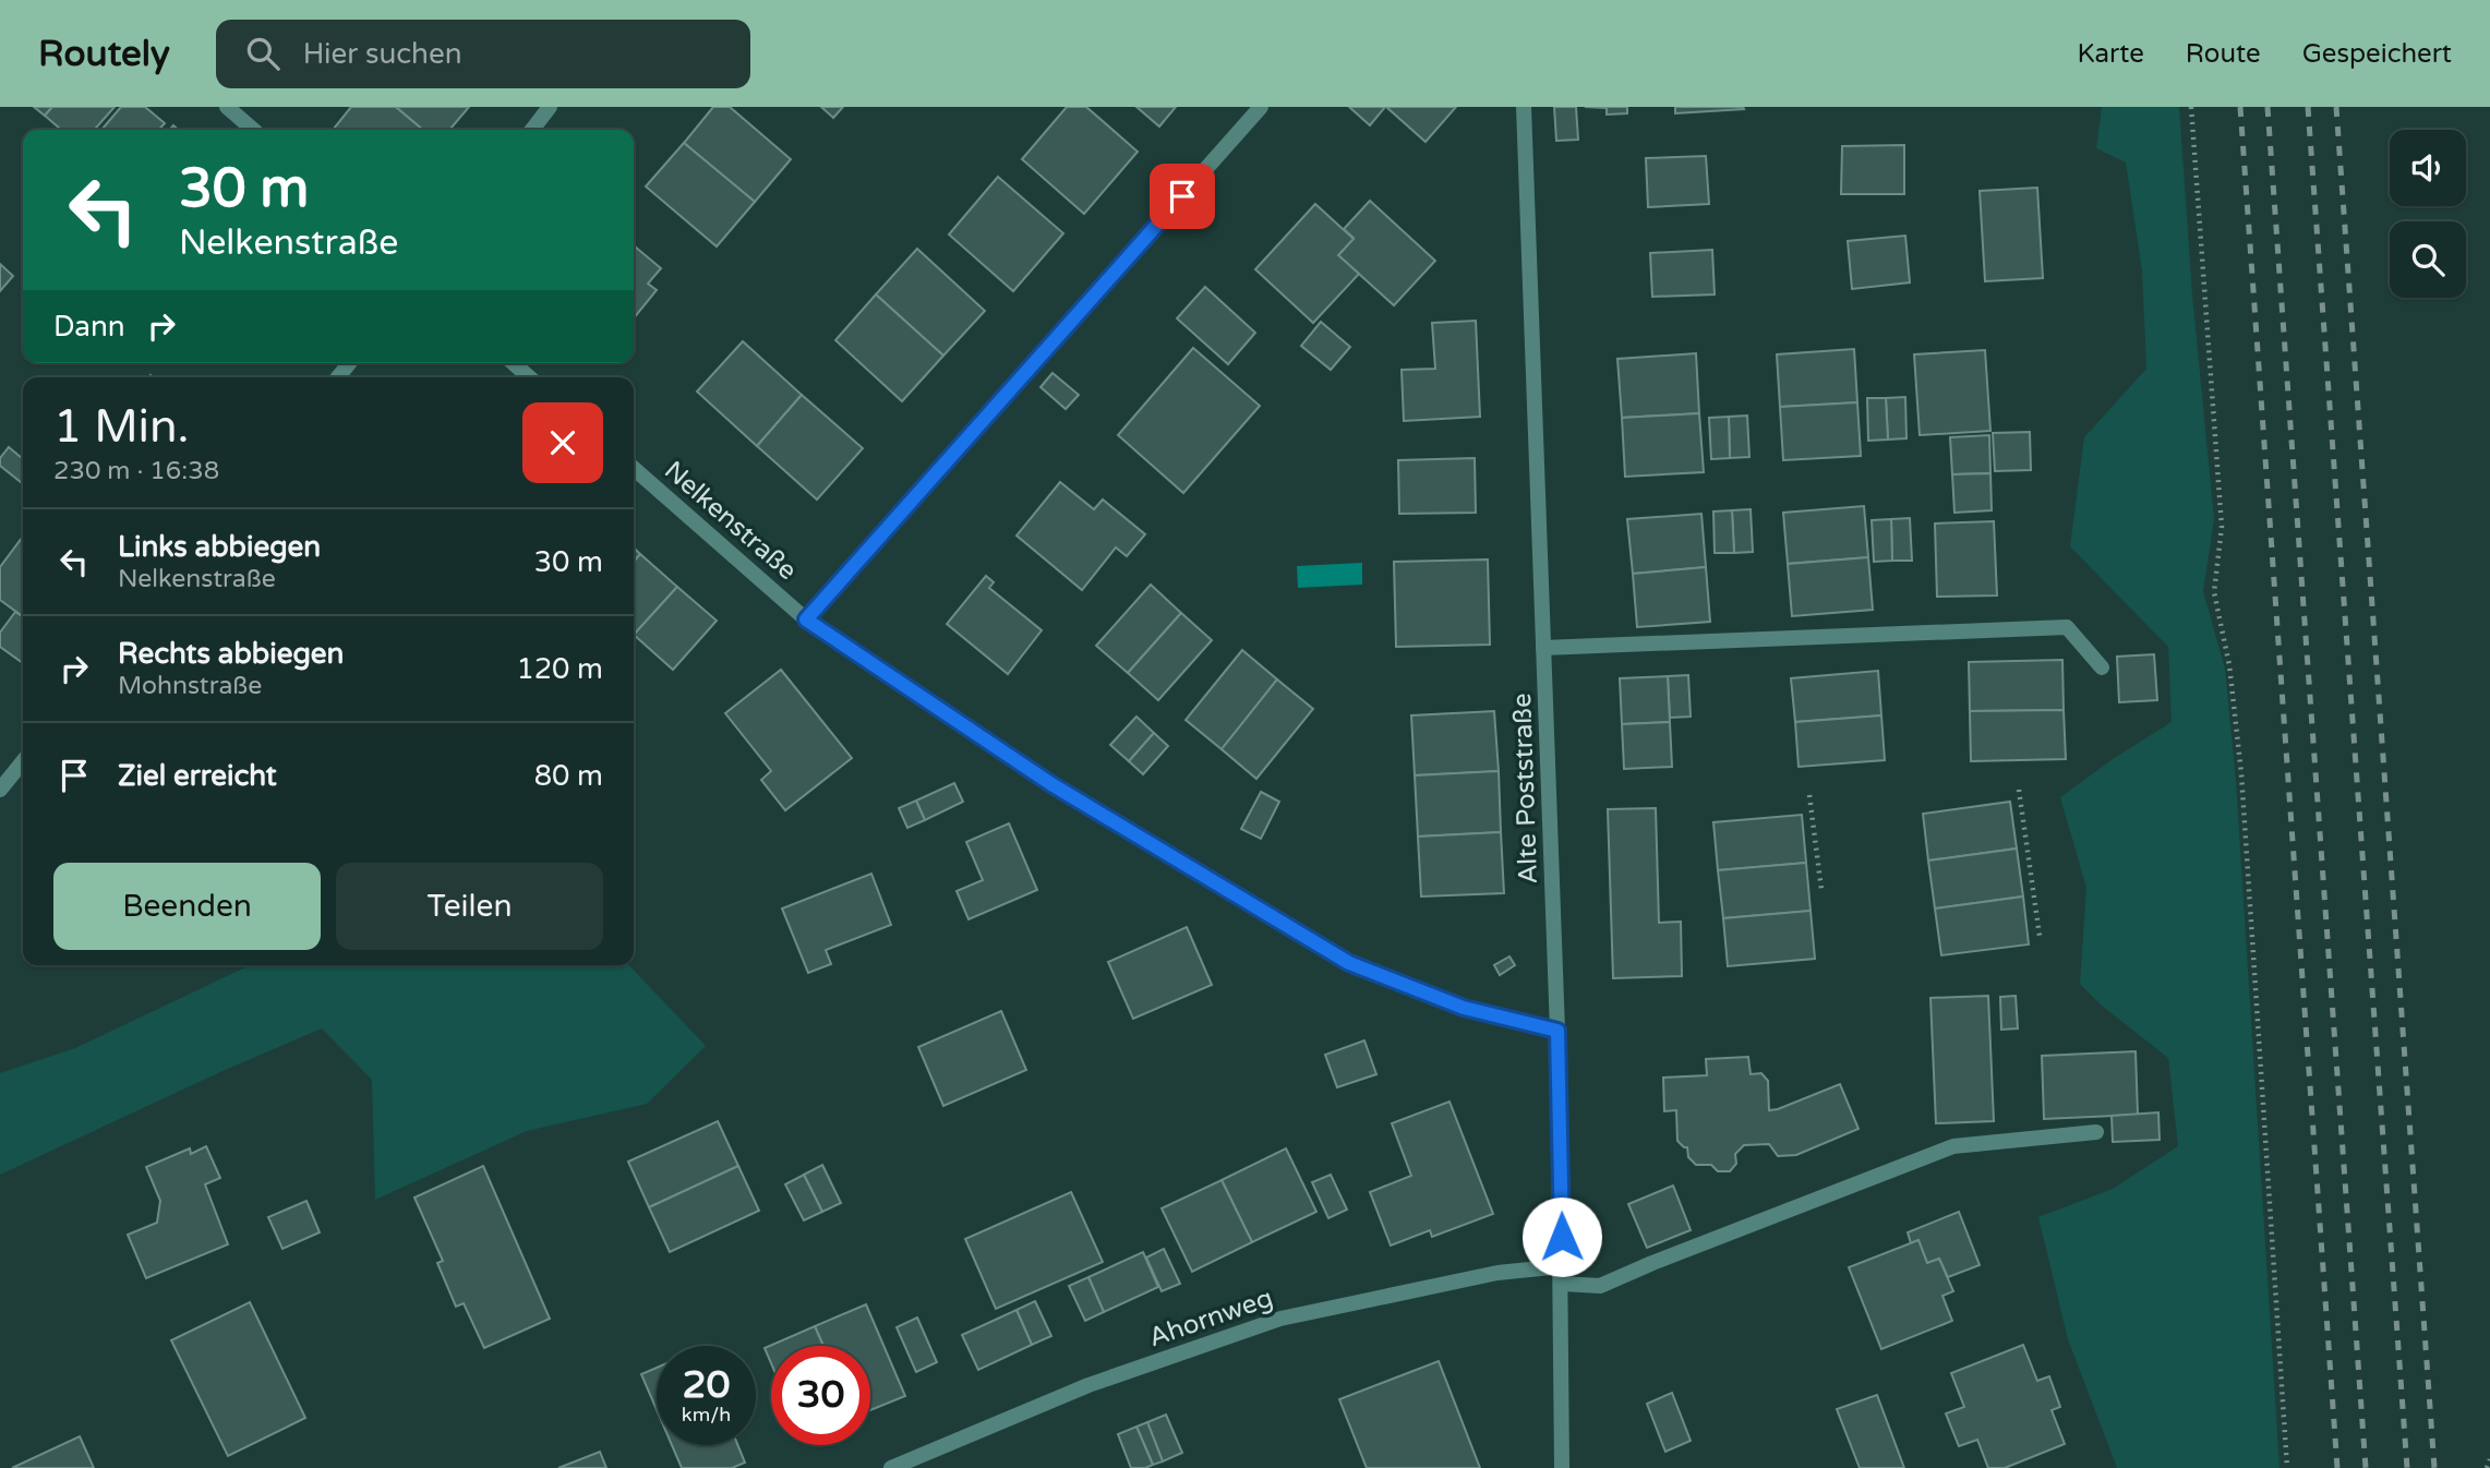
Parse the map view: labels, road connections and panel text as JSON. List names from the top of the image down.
{
  "streets": {
    "street": ["Nelkenstraße", "Alte Poststraße", "Ahornweg"]
  },
  "crossings": [
    ["Nelkenstraße", "Alte Poststraße"],
    ["Alte Poststraße", "Ahornweg"]
  ],
  "page": {
    "header": "Routely",
    "search": "Hier suchen",
    "nav": ["Karte", "Route", "Gespeichert"],
    "turn": ["30 m", "Nelkenstraße"],
    "then": "Dann",
    "heading": ["1 Min.", "230 m · 16:38"],
    "list": [
      {
        "name": "Links abbiegen",
        "note": "Nelkenstraße",
        "value": "30 m"
      },
      {
        "name": "Rechts abbiegen",
        "note": "Mohnstraße",
        "value": "120 m"
      },
      {
        "name": "Ziel erreicht",
        "value": "80 m"
      }
    ],
    "buttons": ["Beenden", "Teilen"],
    "speed": "20 km/h",
    "limit": "30"
  }
}
